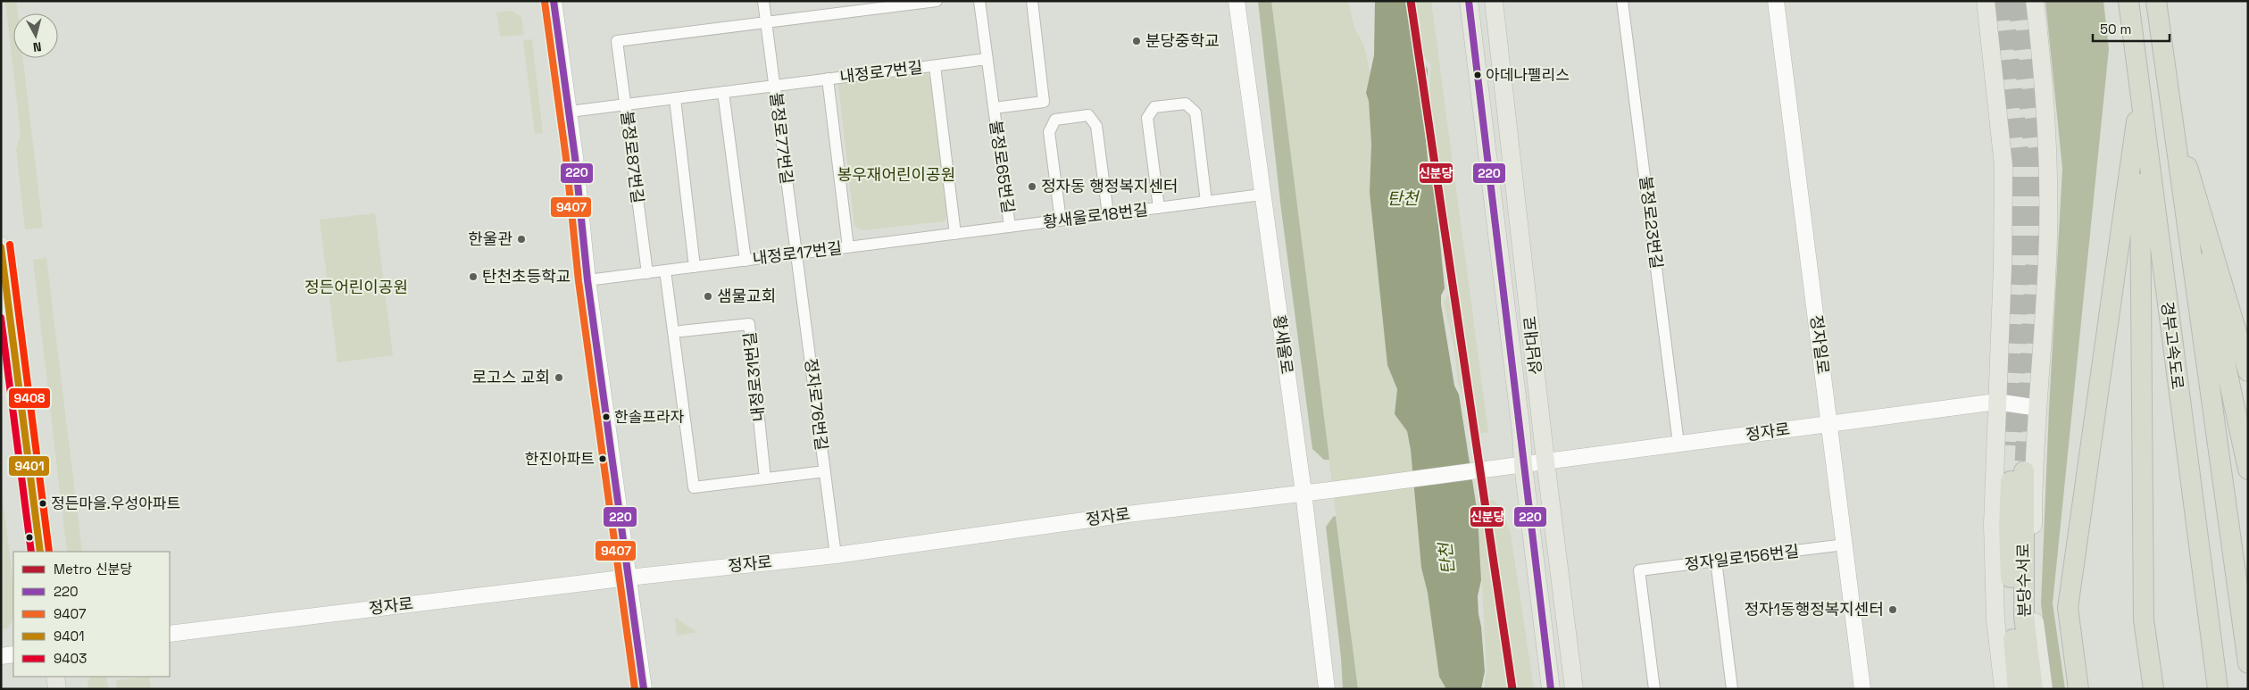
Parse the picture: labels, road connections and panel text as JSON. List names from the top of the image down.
{
  "streets": {
    "highway": ["경부고속도로", "분당수서로"],
    "main road": ["성남대로"],
    "street": [
      "내정로7번길",
      "불정로77번길",
      "불정로87번길",
      "불정로65번길",
      "황새울로18번길",
      "불정로23번길",
      "내정로17번길",
      "황새울로",
      "정자일로",
      "내정로31번길",
      "정자로76번길",
      "정자로",
      "정자일로156번길"
    ]
  },
  "crossings": [
    ["내정로7번길", "불정로77번길"],
    ["내정로7번길", "불정로87번길"],
    ["내정로7번길", "불정로65번길"],
    ["내정로7번길", "황새울로18번길"],
    ["내정로7번길", "내정로17번길"],
    ["불정로77번길", "불정로87번길"],
    ["불정로77번길", "내정로17번길"],
    ["불정로77번길", "정자로76번길"],
    ["불정로87번길", "내정로17번길"],
    ["불정로65번길", "황새울로18번길"],
    ["황새울로18번길", "내정로17번길"],
    ["황새울로18번길", "황새울로"],
    ["불정로23번길", "정자로"],
    ["내정로17번길", "정자로76번길"],
    ["황새울로", "정자로"],
    ["정자일로", "정자로"],
    ["정자일로", "정자일로156번길"],
    ["성남대로", "정자로"],
    ["정자로76번길", "정자로"]
  ],
  "water": ["탄천"],
  "parks": ["봉우재어린이공원", "정든어린이공원"],
  "places": [
    "분당중학교",
    "아데나펠리스",
    "정자동 행정복지센터",
    "한울관",
    "탄천초등학교",
    "샘물교회",
    "로고스 교회",
    "한솔프라자",
    "한진아파트",
    "정든마을.우성아파트",
    "정자1동행정복지센터"
  ],
  "lines": [
    "metro line 신분당",
    "transit line 220",
    "transit line 9407",
    "transit line 9408",
    "transit line 9401",
    "transit line 9403"
  ],
  "legend": [
    "Metro 신분당",
    "220",
    "9407",
    "9401",
    "9403"
  ],
  "scale_bar": "50 m",
  "north": "bottom"
}
